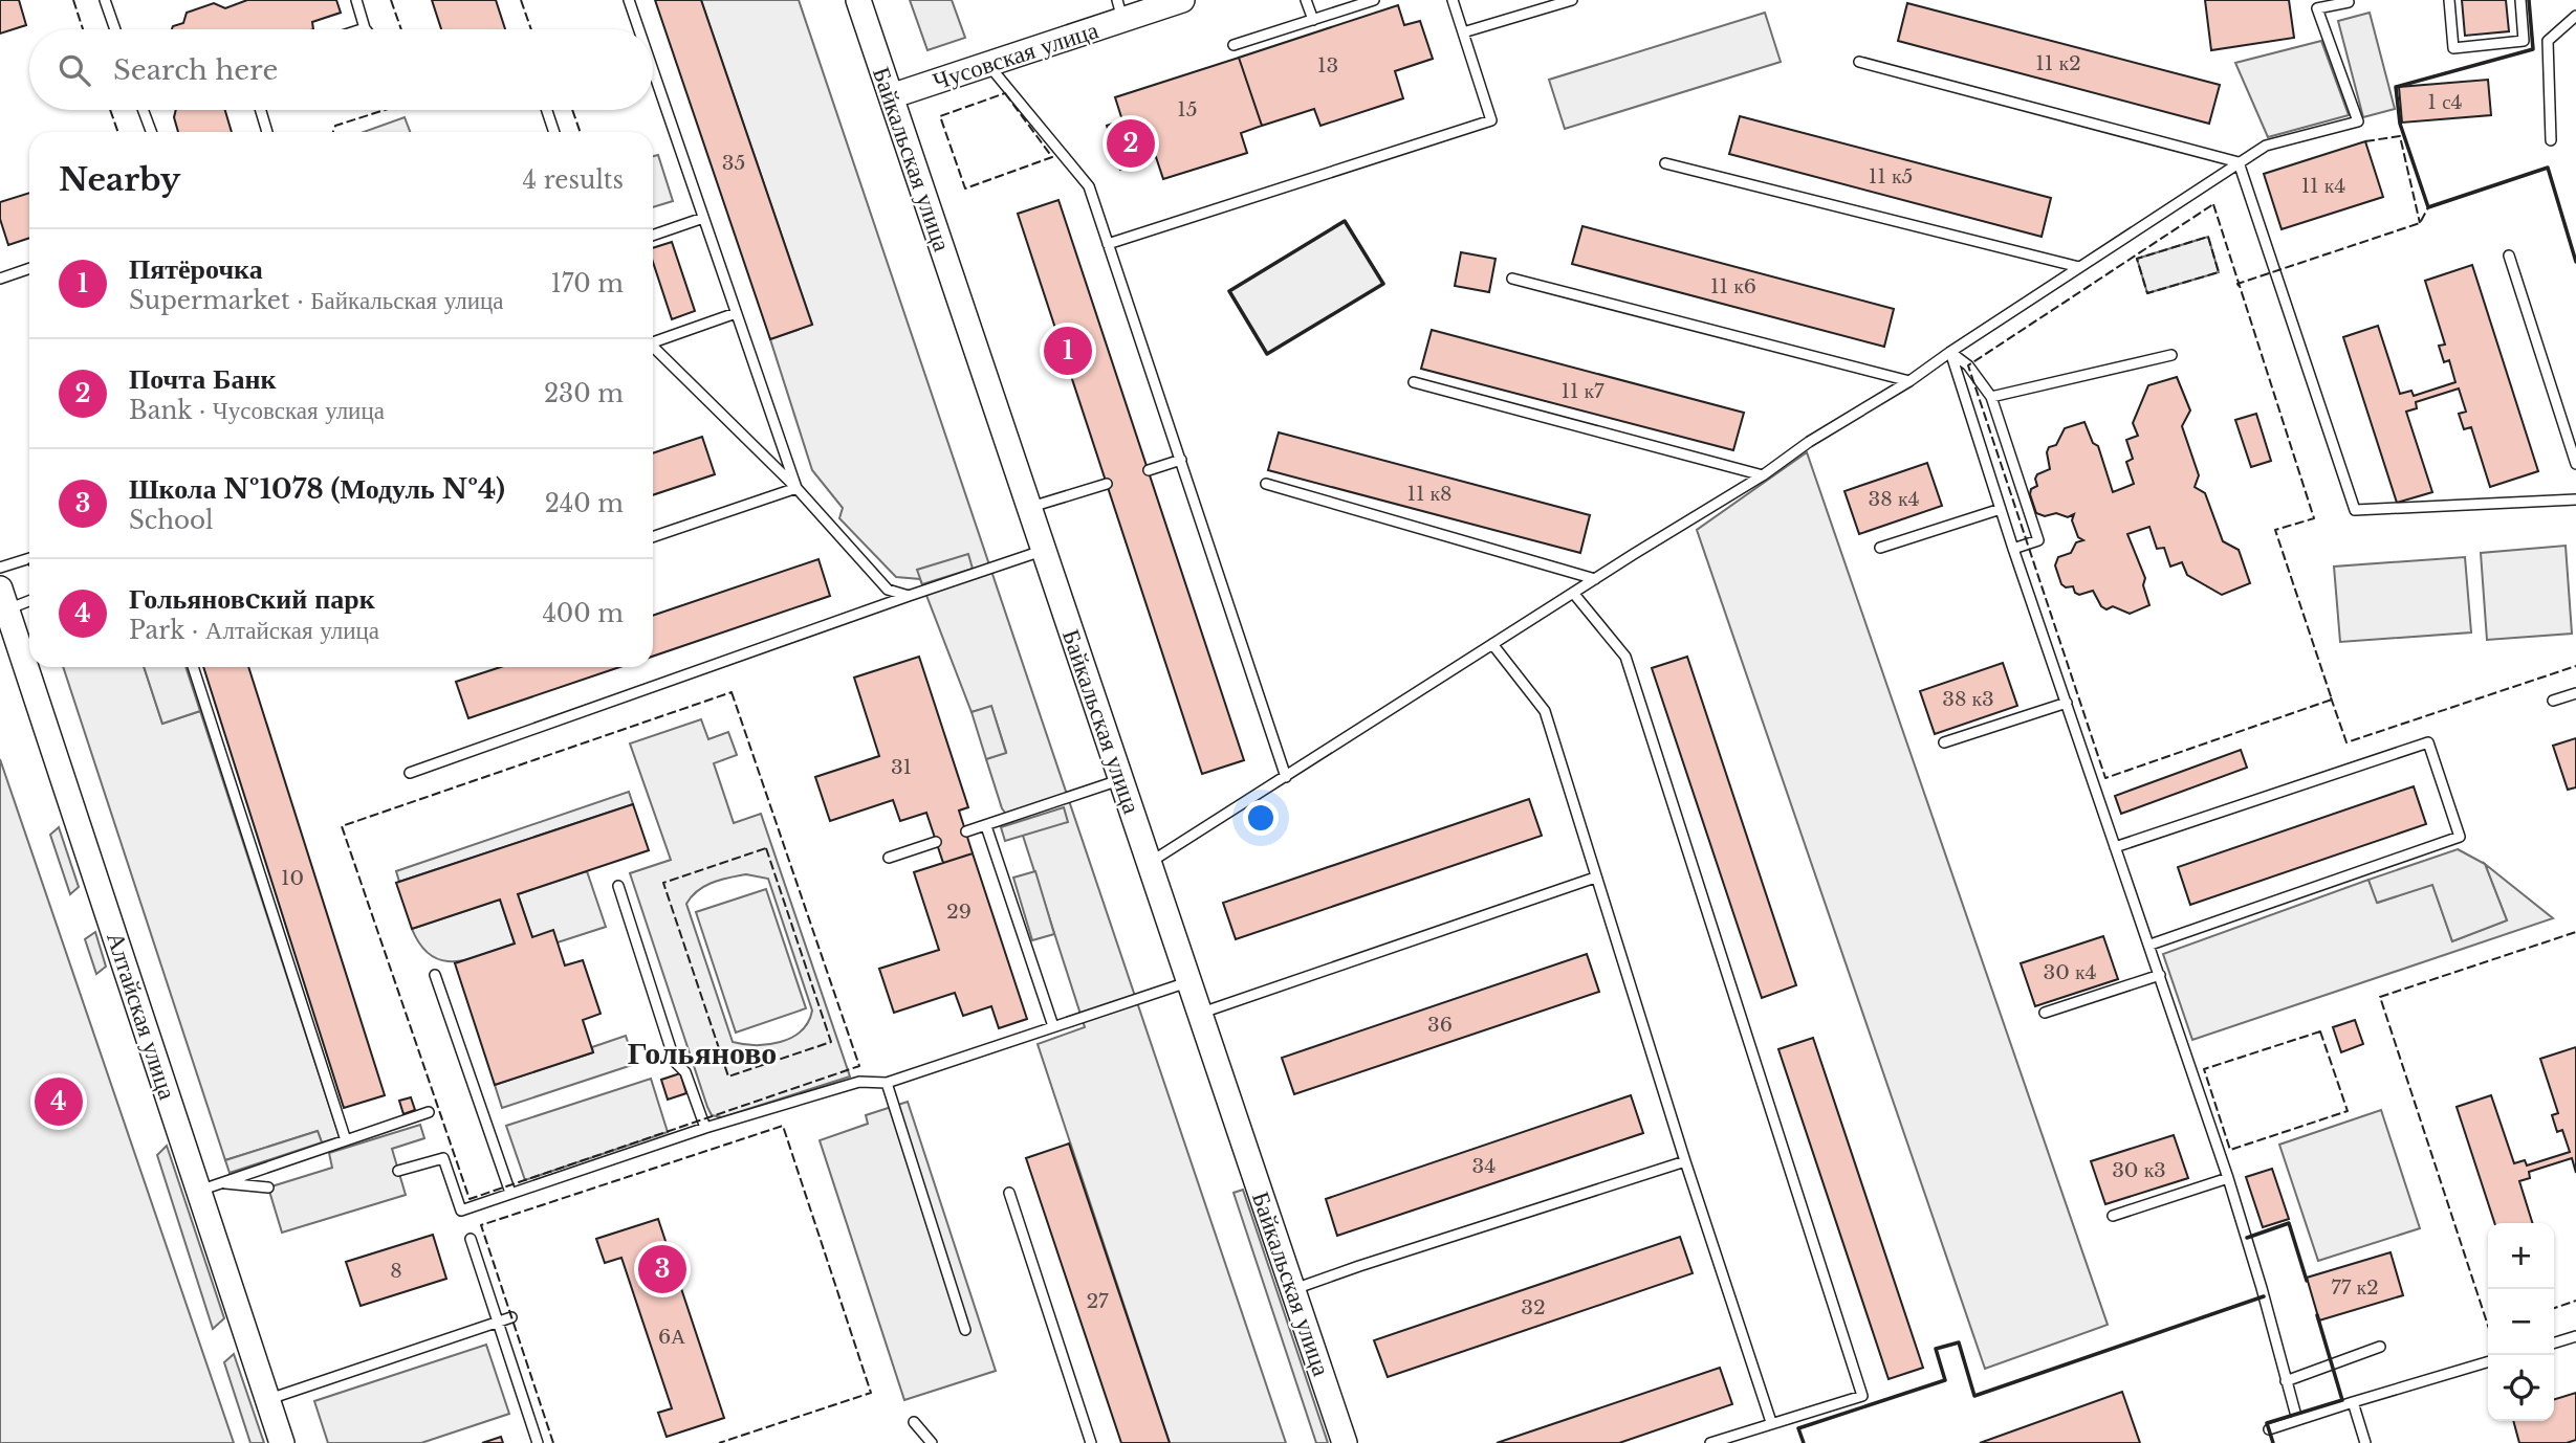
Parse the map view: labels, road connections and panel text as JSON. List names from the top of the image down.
{
  "streets": {
    "street": ["Чусовская улица", "Байкальская улица", "Алтайская улица"]
  },
  "crossings": [
    ["Чусовская улица", "Байкальская улица"]
  ],
  "districts": ["Гольяново"],
  "house_numbers": [
    "11 к2",
    "13",
    "1 с4",
    "15",
    "35",
    "11 к5",
    "11 к4",
    "11 к6",
    "11 к7",
    "11 к8",
    "38 к4",
    "38 к3",
    "31",
    "10",
    "29",
    "30 к4",
    "36",
    "34",
    "30 к3",
    "8",
    "77 к2",
    "27",
    "32",
    "6А"
  ],
  "page": {
    "search": "Search here",
    "pins": [
      "2",
      "1",
      "4",
      "3"
    ],
    "heading": ["Nearby", "4 results"],
    "list": [
      {
        "mark": "1",
        "name": "Пятёрочка",
        "note": "Supermarket · Байкальская улица",
        "value": "170 m"
      },
      {
        "mark": "2",
        "name": "Почта Банк",
        "note": "Bank · Чусовская улица",
        "value": "230 m"
      },
      {
        "mark": "3",
        "name": "Школа №1078 (Модуль №4)",
        "note": "School",
        "value": "240 m"
      },
      {
        "mark": "4",
        "name": "Гольяновcкий парк",
        "note": "Park · Алтайская улица",
        "value": "400 m"
      }
    ],
    "map_buttons": ["+", "−"]
  }
}
